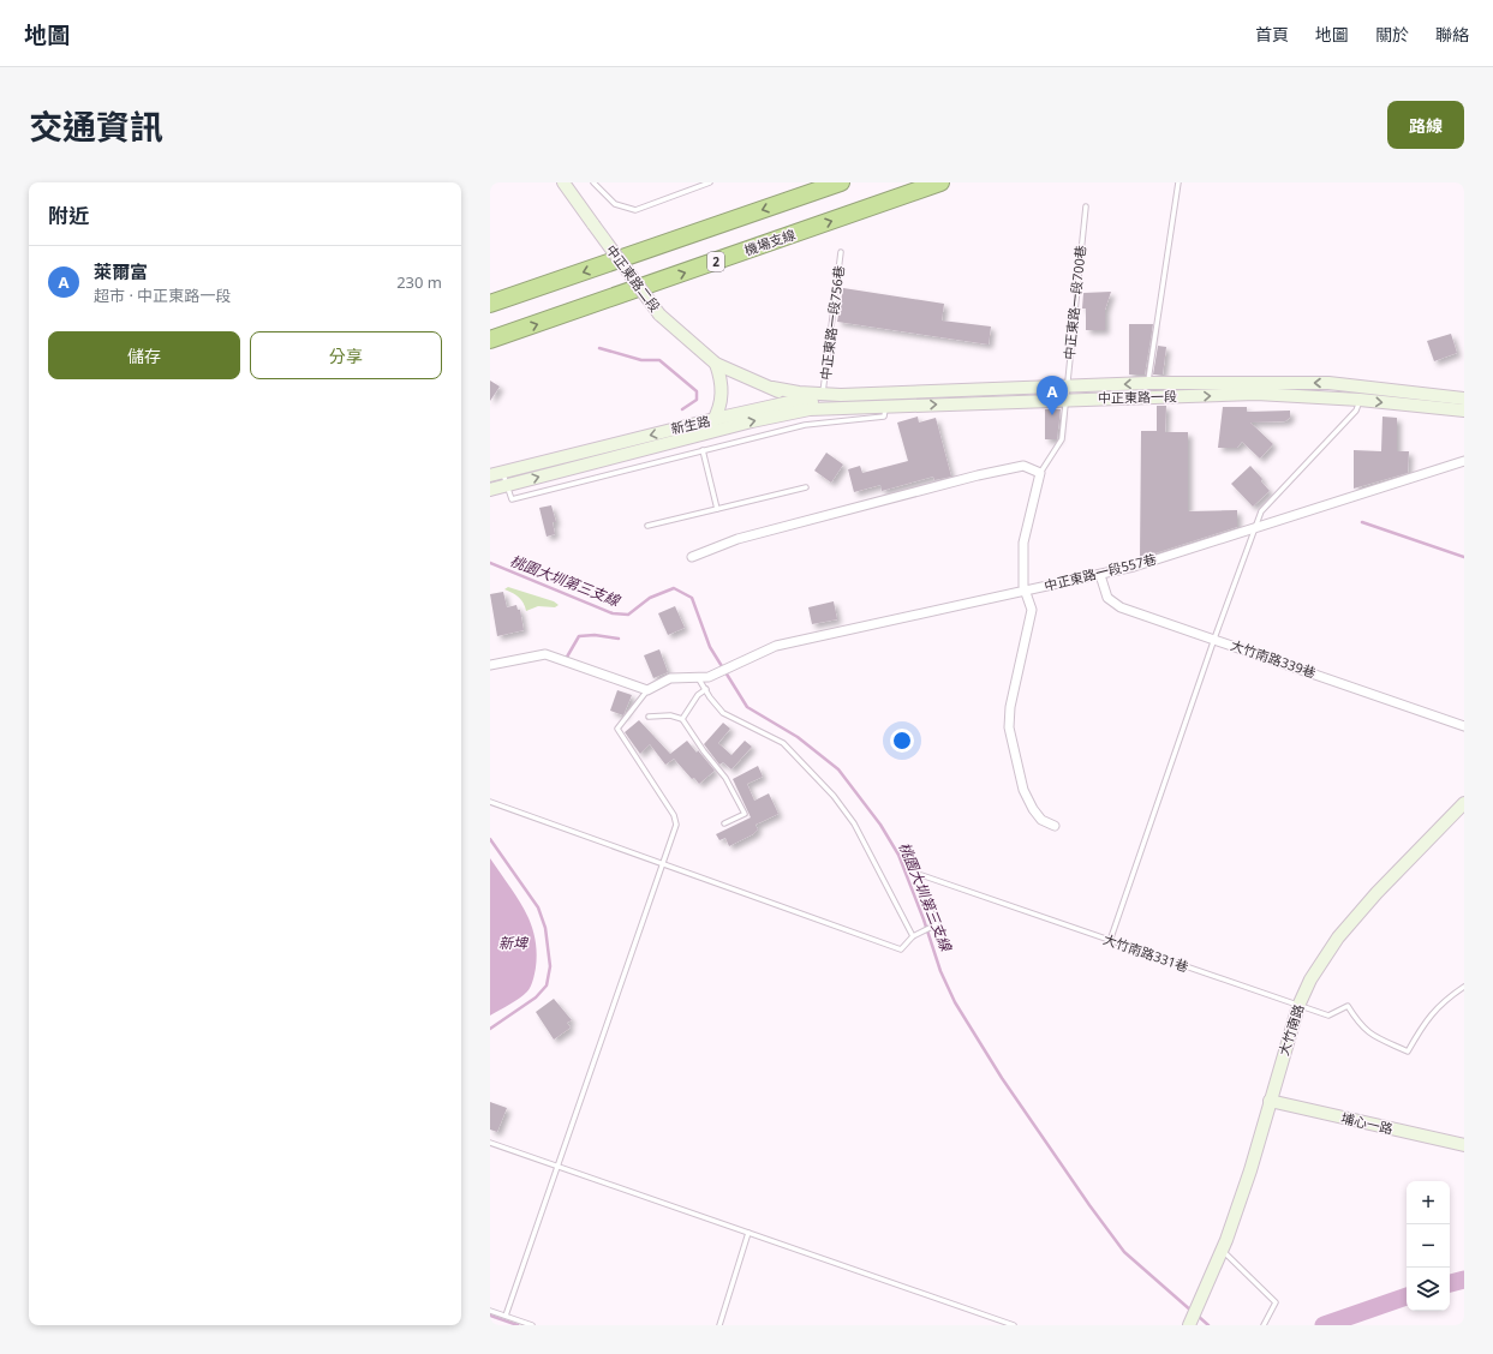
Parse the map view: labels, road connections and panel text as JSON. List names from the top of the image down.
{
  "streets": {
    "highway": ["機場支線", "2"],
    "main road": [
      "中正東路二段",
      "中正東路一段",
      "新生路",
      "大竹南路",
      "埔心一路"
    ],
    "street": ["中正東路一段557巷", "大竹南路339巷"],
    "lane": ["中正東路一段700巷", "中正東路一段756巷", "大竹南路331巷"]
  },
  "crossings": [
    ["中正東路二段", "中正東路一段"],
    ["中正東路一段700巷", "中正東路一段"],
    ["中正東路一段756巷", "中正東路一段"],
    ["中正東路一段", "新生路"],
    ["中正東路一段557巷", "大竹南路339巷"],
    ["大竹南路331巷", "大竹南路"],
    ["大竹南路", "埔心一路"]
  ],
  "water": ["桃園大圳第三支線", "新埤"],
  "page": {
    "header": "地圖",
    "nav": [
      "首頁",
      "地圖",
      "關於",
      "聯絡"
    ],
    "title": "交通資訊",
    "buttons": [
      "路線",
      ["儲存", "分享"]
    ],
    "heading": "附近",
    "list": [
      {
        "mark": "A",
        "name": "萊爾富",
        "note": "超市 · 中正東路一段",
        "value": "230 m"
      }
    ],
    "pins": "A",
    "map_buttons": ["+", "−"]
  }
}
